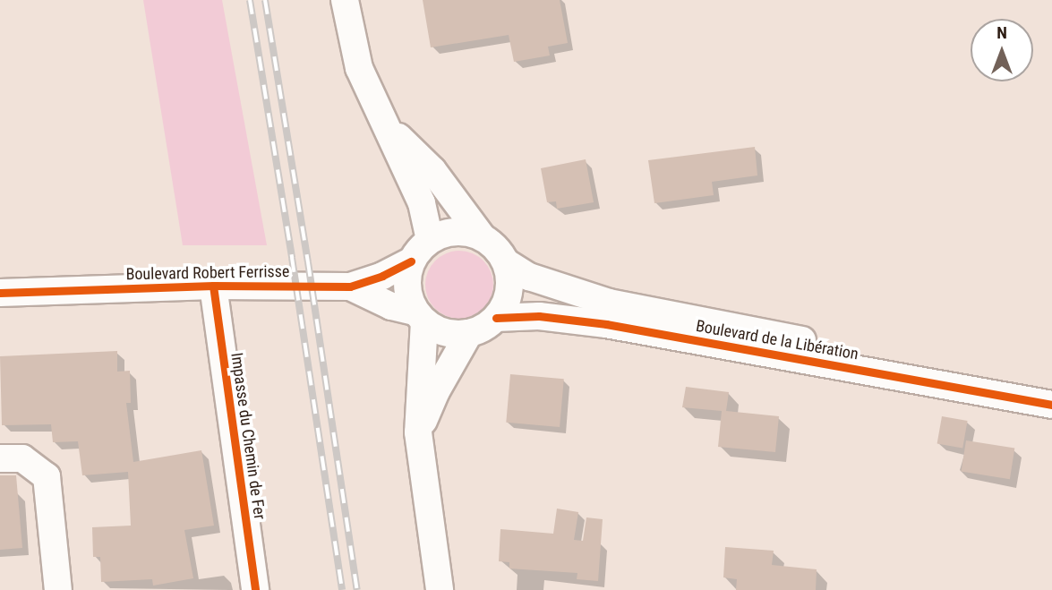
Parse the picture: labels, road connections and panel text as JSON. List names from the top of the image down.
{
  "streets": {
    "street": ["Boulevard Robert Ferrisse", "Boulevard de la Libération", "Impasse du Chemin de Fer"]
  },
  "crossings": [
    ["Boulevard Robert Ferrisse", "Boulevard de la Libération"],
    ["Boulevard Robert Ferrisse", "Impasse du Chemin de Fer"]
  ],
  "north": "top"
}
